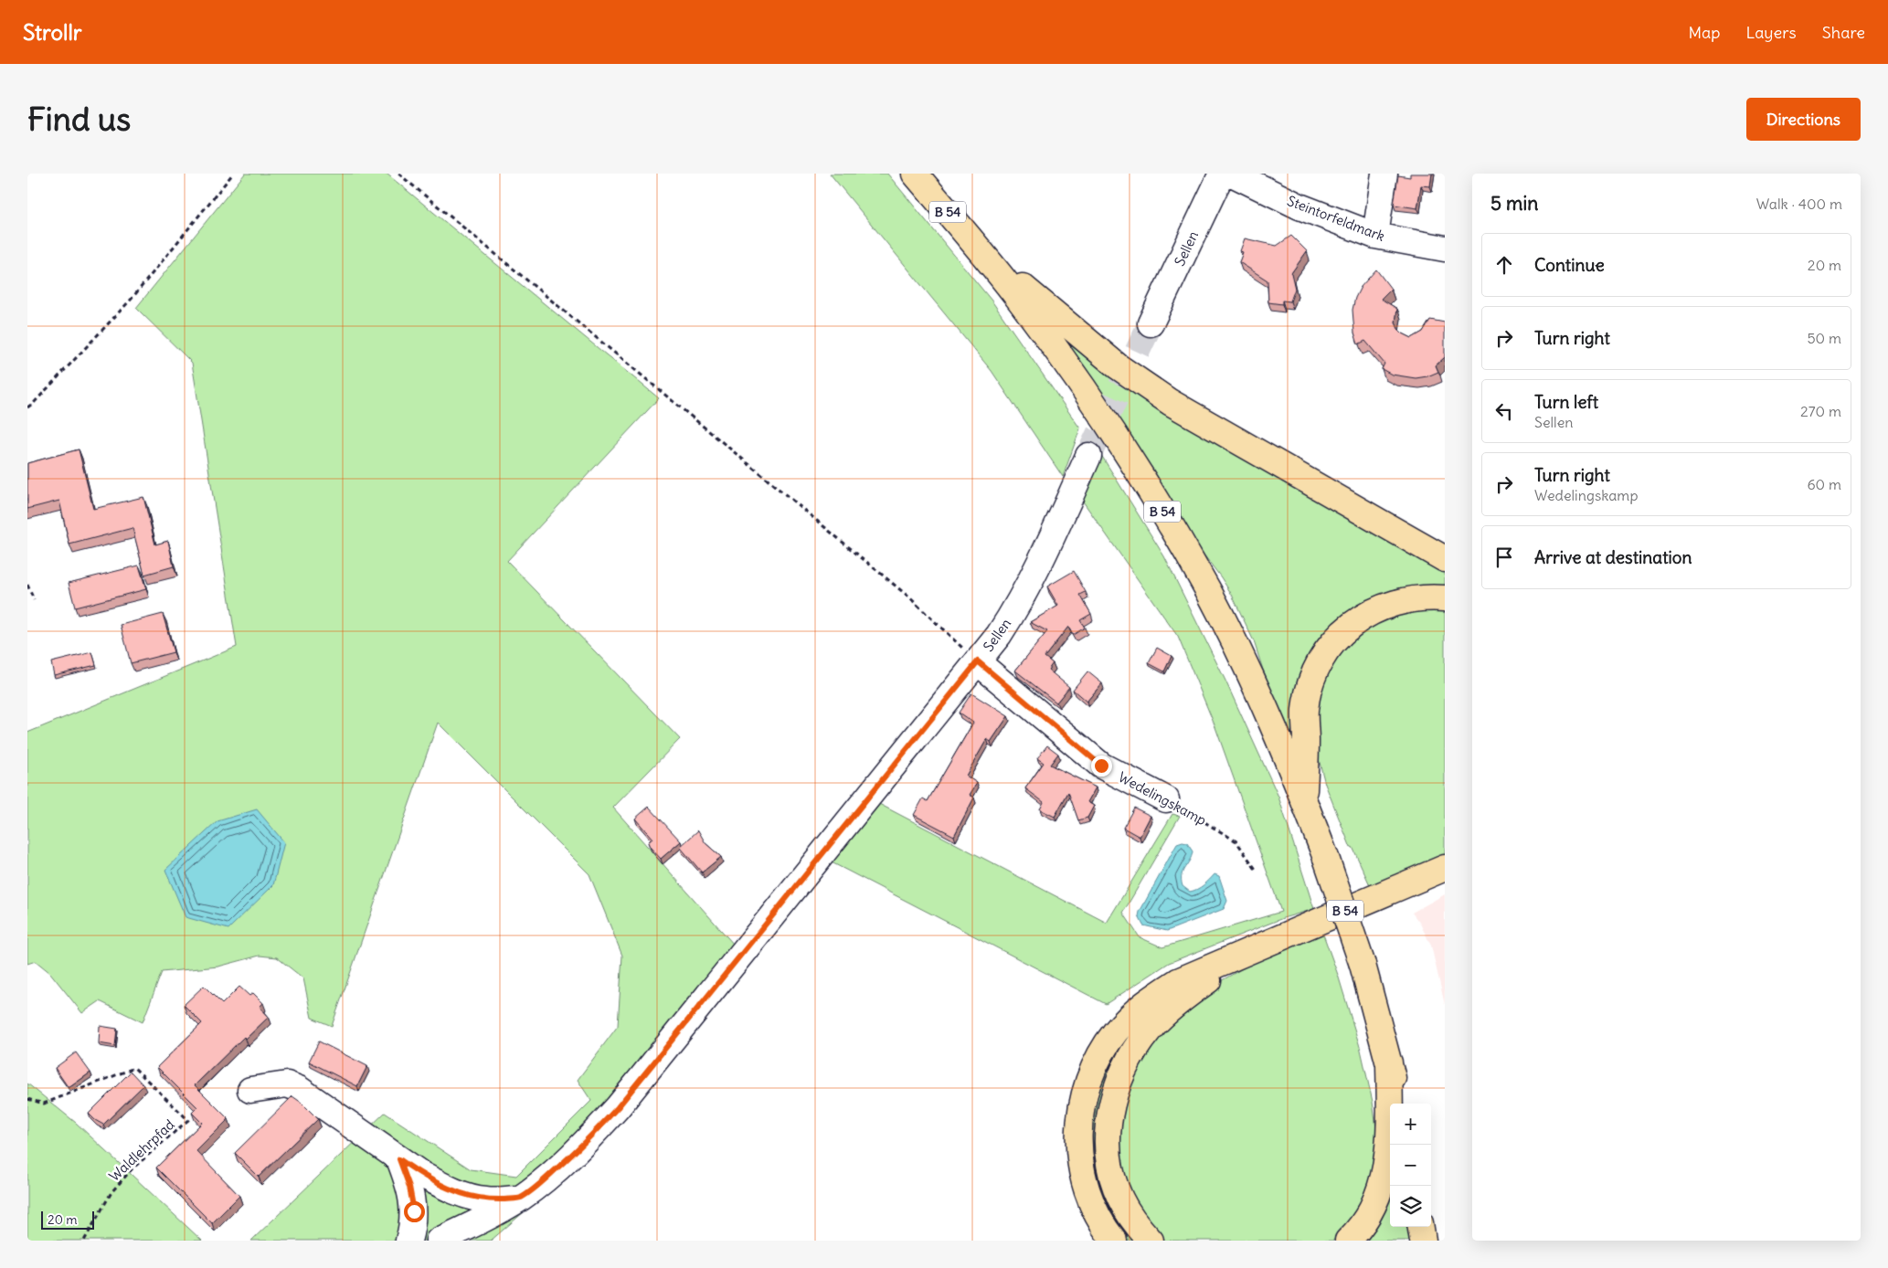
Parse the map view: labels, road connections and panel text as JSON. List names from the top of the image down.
{
  "streets": {
    "highway": ["B 54"],
    "street": ["Steintorfeldmark", "Sellen", "Wedelingskamp"],
    "path": ["Waldlehrpfad"]
  },
  "crossings": [
    ["Sellen", "Wedelingskamp"]
  ],
  "scale_bar": "20 m",
  "page": {
    "header": "Strollr",
    "nav": ["Map", "Layers", "Share"],
    "buttons": "Directions",
    "title": "Find us",
    "heading": ["5 min", "Walk · 400 m"],
    "list": [
      ["Continue", "20 m"],
      ["Turn right", "50 m"],
      ["Turn left", "Sellen", "270 m"],
      ["Turn right", "Wedelingskamp", "60 m"],
      "Arrive at destination"
    ],
    "map_buttons": ["+", "−"],
    "scale": "20 m"
  }
}
